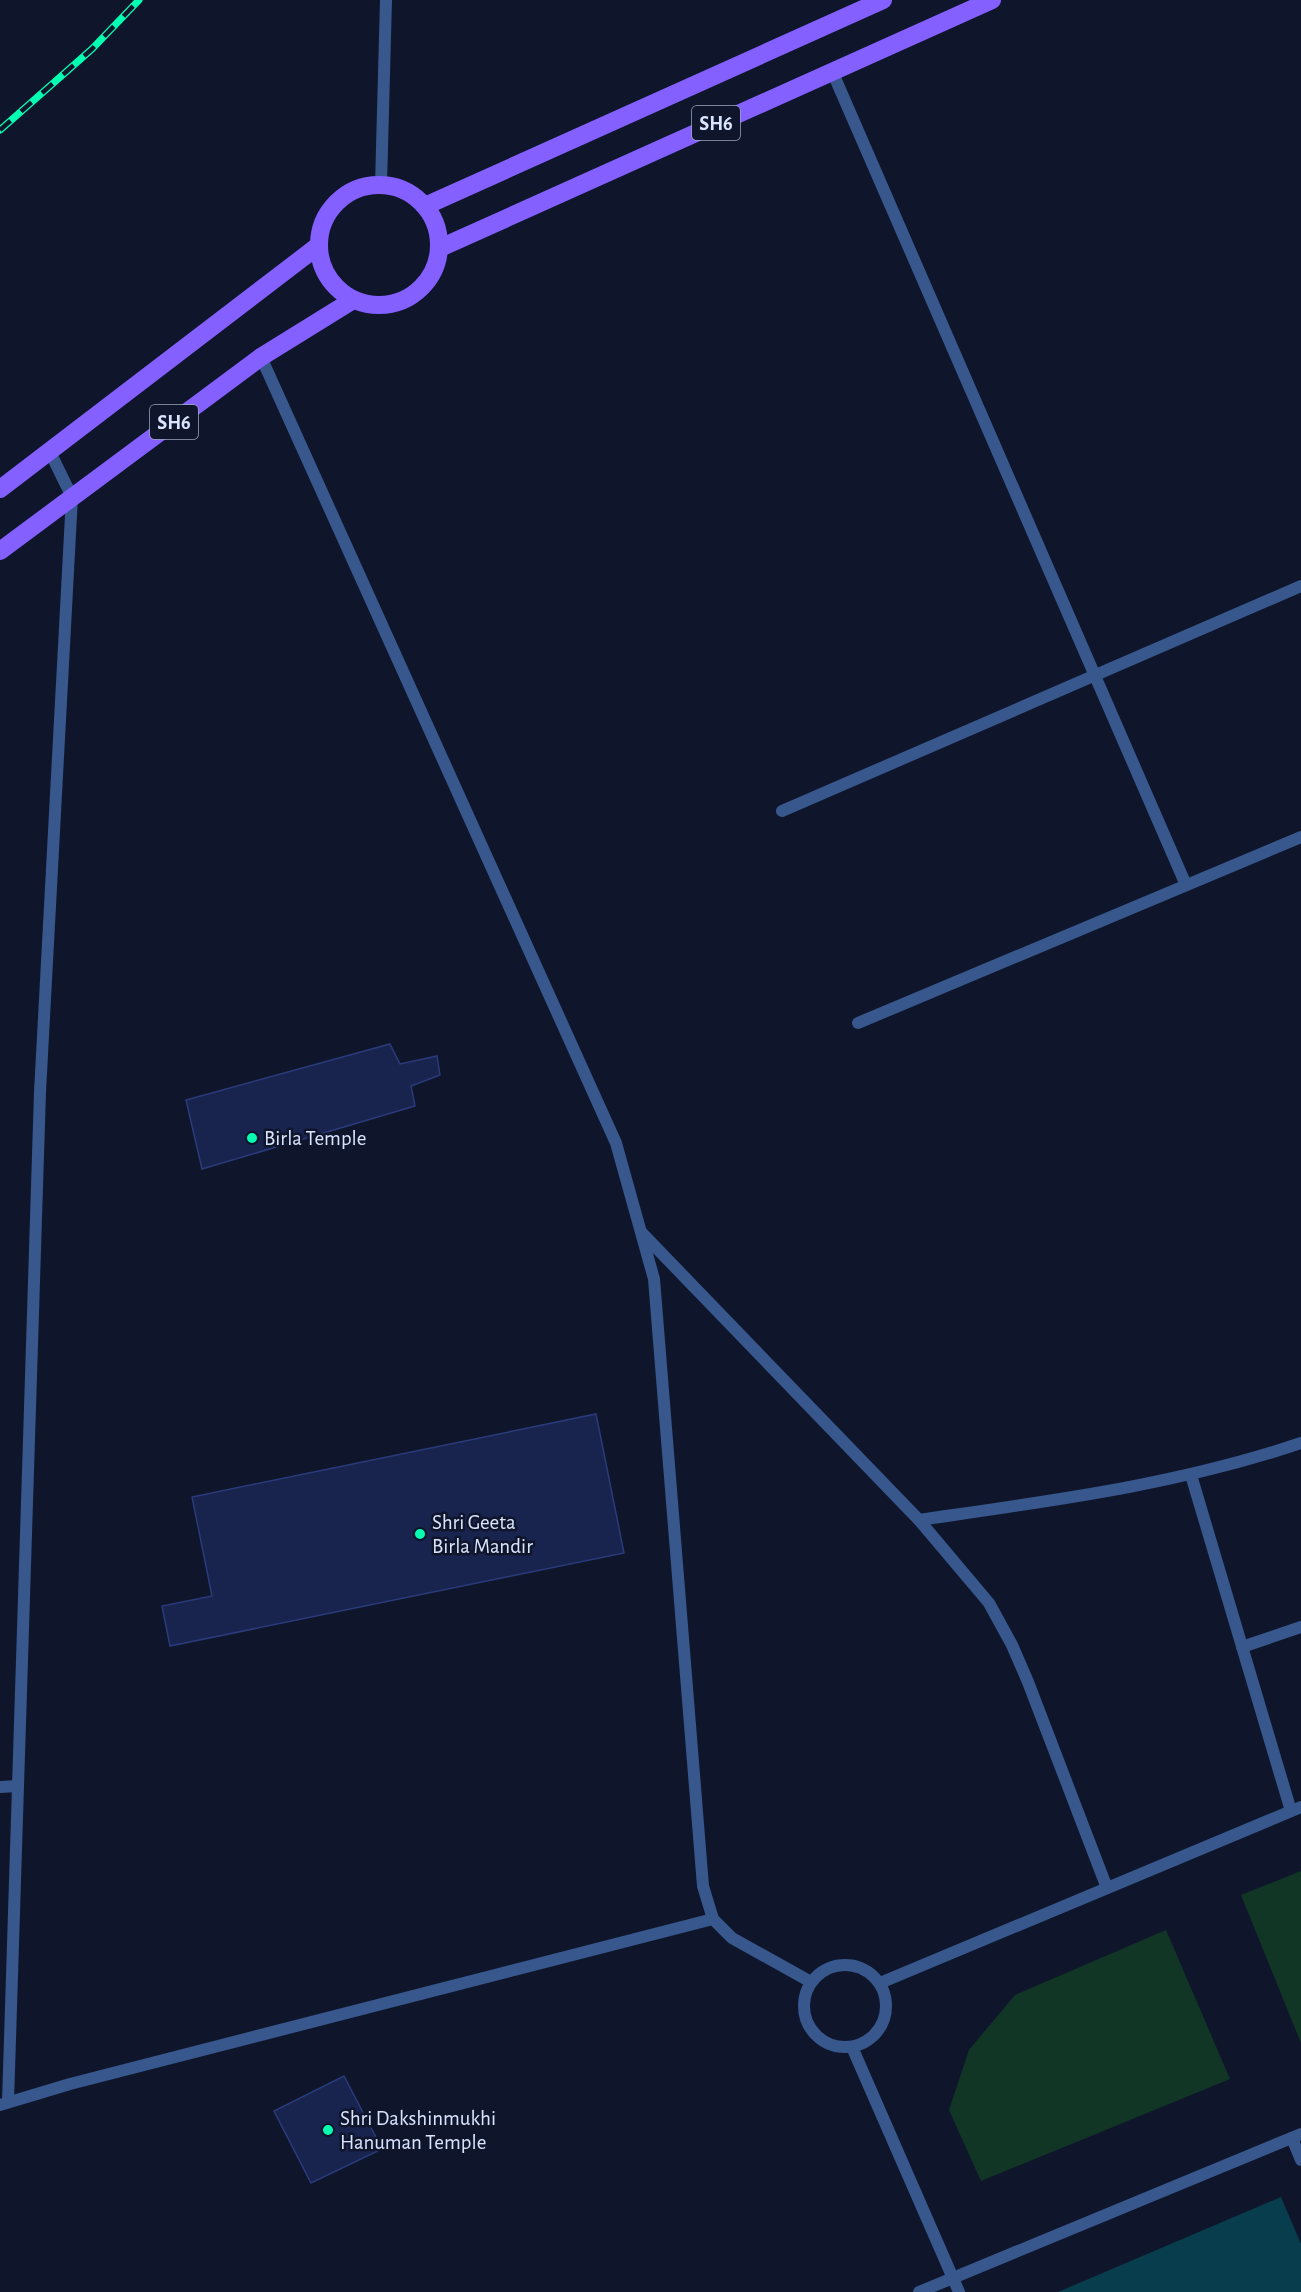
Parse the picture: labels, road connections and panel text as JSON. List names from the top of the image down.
{
  "streets": {
    "main road": ["SH6"]
  },
  "places": ["Birla Temple", "Shri Geeta Birla Mandir", "Shri Dakshinmukhi Hanuman Temple"]
}
